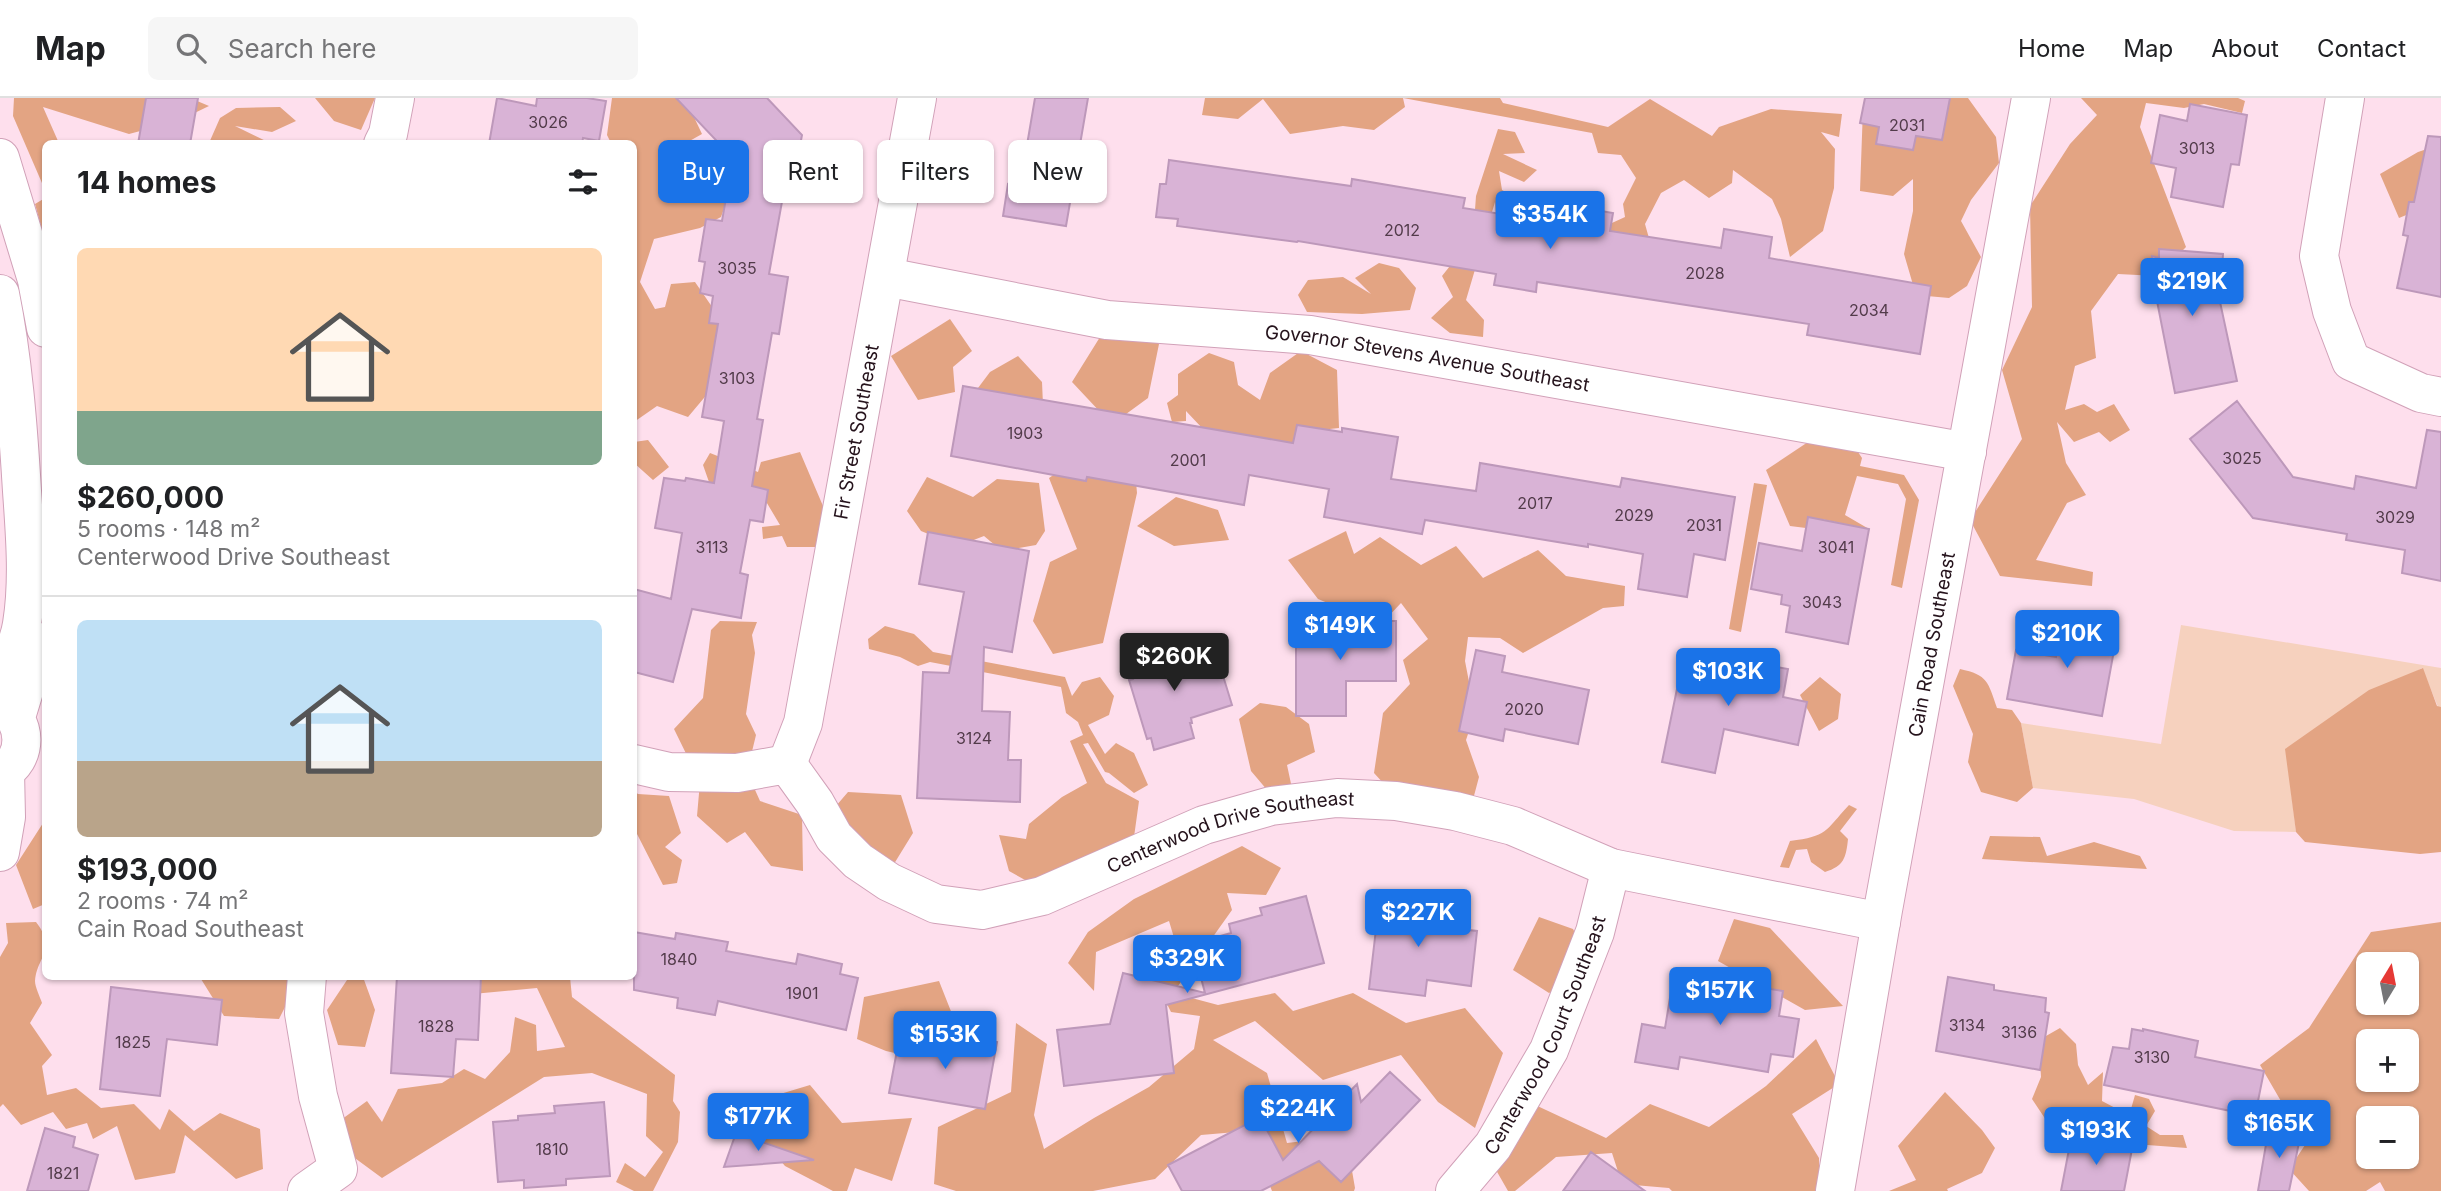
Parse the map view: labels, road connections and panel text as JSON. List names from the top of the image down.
{
  "streets": {
    "street": [
      "Governor Stevens Avenue Southeast",
      "Fir Street Southeast",
      "Cain Road Southeast",
      "Centerwood Drive Southeast",
      "Centerwood Court Southeast"
    ]
  },
  "crossings": [
    ["Governor Stevens Avenue Southeast", "Fir Street Southeast"],
    ["Governor Stevens Avenue Southeast", "Cain Road Southeast"],
    ["Fir Street Southeast", "Centerwood Drive Southeast"],
    ["Cain Road Southeast", "Centerwood Drive Southeast"],
    ["Centerwood Drive Southeast", "Centerwood Court Southeast"]
  ],
  "house_numbers": [
    "3026",
    "2031",
    "3013",
    "2012",
    "3035",
    "2028",
    "2034",
    "3103",
    "1903",
    "3025",
    "2001",
    "2017",
    "2029",
    "3029",
    "2031",
    "3113",
    "3041",
    "3043",
    "2020",
    "3124",
    "1840",
    "1901",
    "3134",
    "1828",
    "3136",
    "1825",
    "3130",
    "1810",
    "1821"
  ],
  "north": "top",
  "page": {
    "header": "Map",
    "search": "Search here",
    "nav": [
      "Home",
      "Map",
      "About",
      "Contact"
    ],
    "chip": [
      "Buy",
      "Rent",
      "Filters",
      "New"
    ],
    "heading": "14 homes",
    "price": [
      "$354K",
      "$219K",
      "$149K",
      "$210K",
      "$260K",
      "$103K",
      "$227K",
      "$329K",
      "$157K",
      "$153K",
      "$224K",
      "$177K",
      "$165K",
      "$193K"
    ],
    "list": [
      {
        "name": "$260,000",
        "note": "5 rooms · 148 m² · Centerwood Drive Southeast"
      },
      {
        "name": "$193,000",
        "note": "2 rooms · 74 m² · Cain Road Southeast"
      }
    ],
    "map_buttons": ["+", "−"]
  }
}
